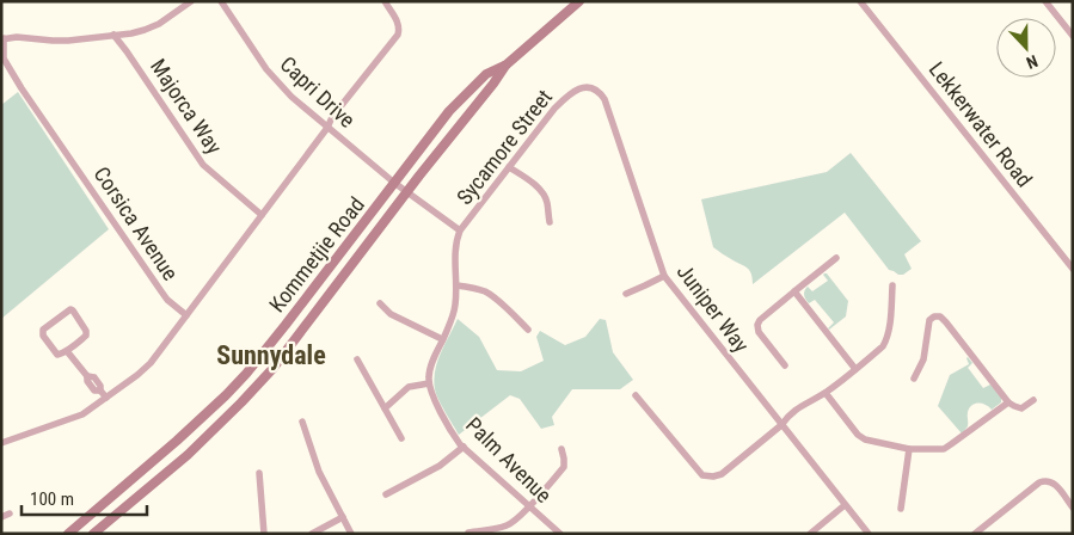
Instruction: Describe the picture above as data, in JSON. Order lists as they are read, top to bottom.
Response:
{
  "streets": {
    "main road": ["Kommetjie Road"],
    "street": [
      "Capri Drive",
      "Majorca Way",
      "Lekkerwater Road",
      "Sycamore Street",
      "Corsica Avenue",
      "Juniper Way",
      "Palm Avenue"
    ]
  },
  "crossings": [
    ["Capri Drive", "Corsica Avenue"],
    ["Capri Drive", "Kommetjie Road"],
    ["Majorca Way", "Corsica Avenue"],
    ["Sycamore Street", "Juniper Way"]
  ],
  "districts": ["Sunnydale"],
  "scale_bar": "100 m",
  "north": "bottom"
}
